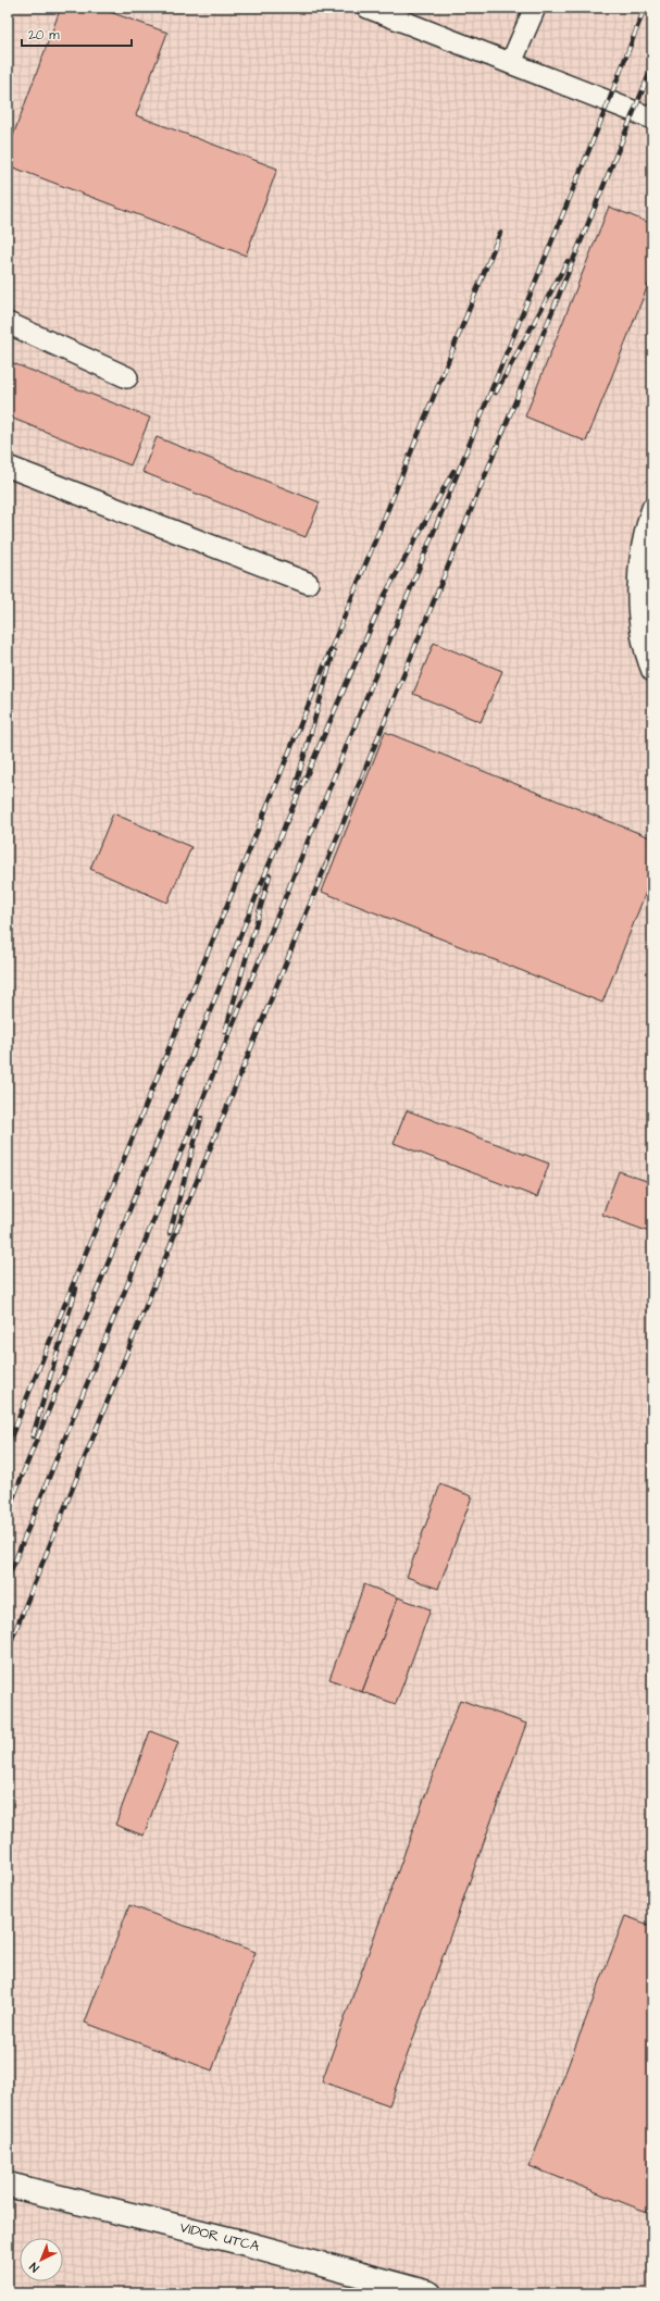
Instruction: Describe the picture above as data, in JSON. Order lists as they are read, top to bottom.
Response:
{
  "streets": {
    "street": ["VIDOR UTCA"]
  },
  "scale_bar": "20 m",
  "north": "bottom left"
}
